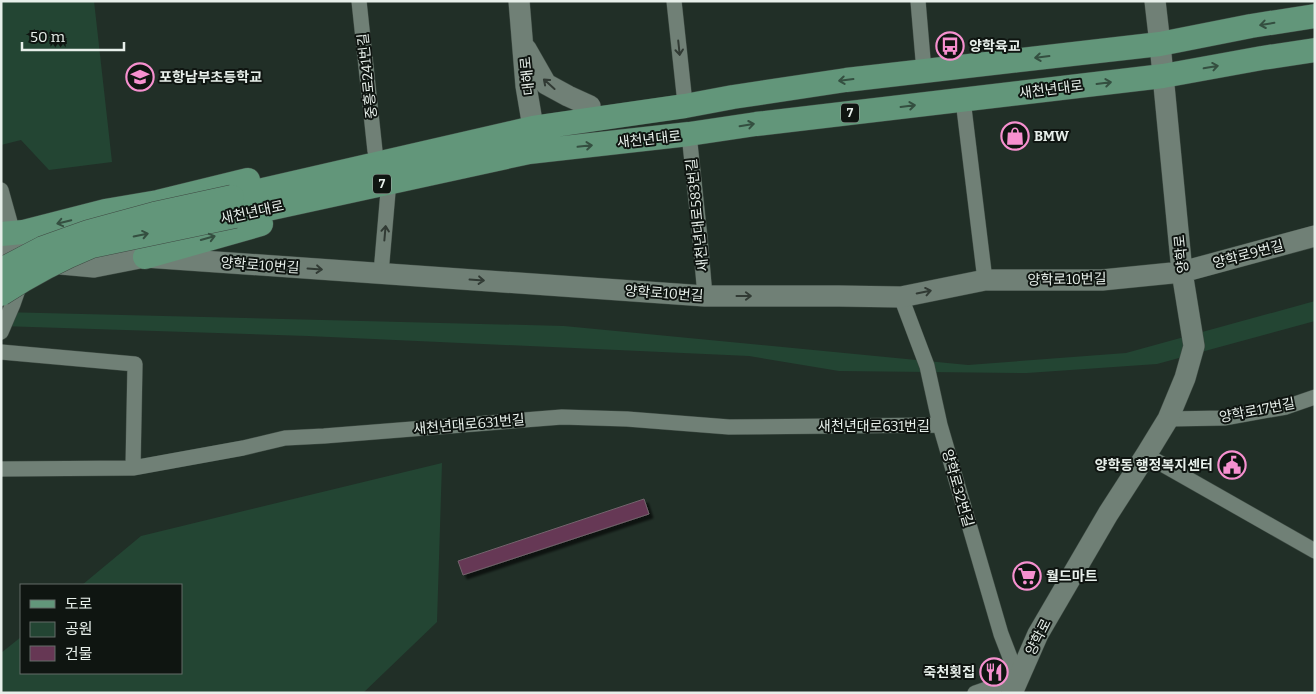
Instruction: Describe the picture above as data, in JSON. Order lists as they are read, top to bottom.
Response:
{
  "streets": {
    "main road": [
      "대해로",
      "새천년대로",
      "7",
      "양학로",
      "양학로9번길",
      "양학로10번길"
    ],
    "street": [
      "중흥로241번길",
      "새천년대로583번길",
      "양학로17번길",
      "새천년대로631번길",
      "양학로32번길"
    ]
  },
  "crossings": [
    ["대해로", "새천년대로"],
    ["새천년대로", "새천년대로583번길"],
    ["새천년대로", "양학로"],
    ["새천년대로583번길", "양학로10번길"],
    ["양학로", "양학로9번길"],
    ["양학로", "양학로10번길"],
    ["양학로", "양학로17번길"],
    ["양학로", "양학로32번길"],
    ["양학로9번길", "양학로10번길"],
    ["양학로10번길", "양학로32번길"],
    ["새천년대로631번길", "양학로32번길"]
  ],
  "places": {
    "bus stop": ["양학육교"],
    "school or university": ["포항남부초등학교"],
    "shop": ["BMW"],
    "public building": ["양학동 행정복지센터"],
    "supermarket": ["월드마트"],
    "restaurant": ["죽천횟집"]
  },
  "legend": ["도로", "공원", "건물"],
  "scale_bar": "50 m"
}
